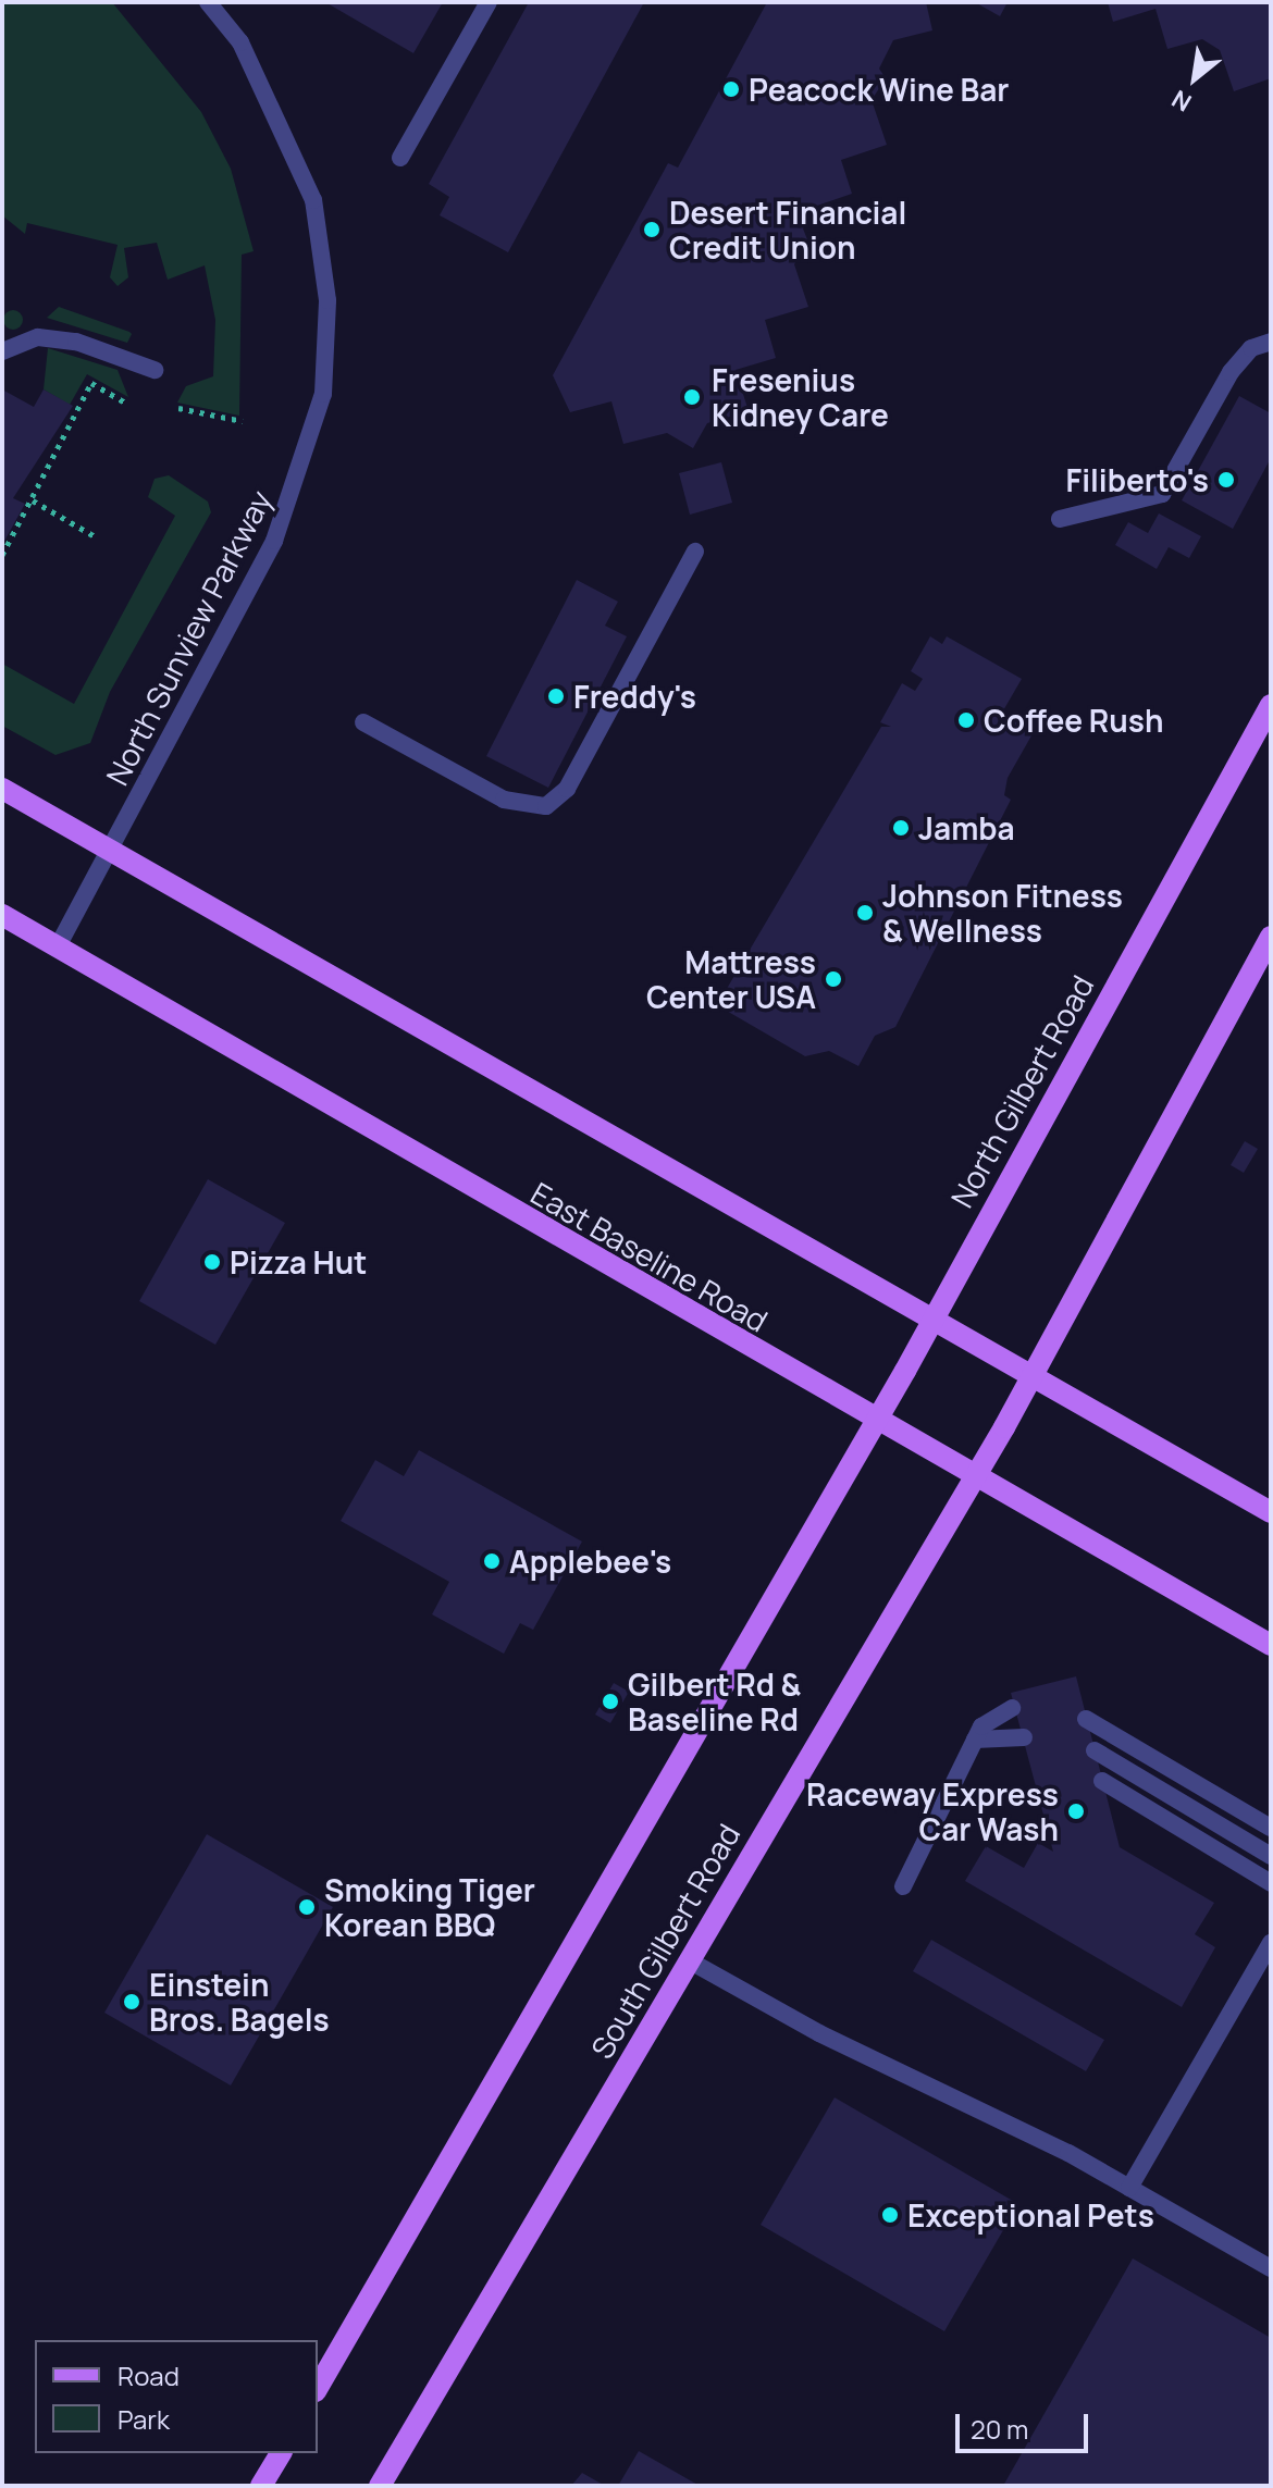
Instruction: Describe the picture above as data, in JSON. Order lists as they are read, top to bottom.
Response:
{
  "streets": {
    "main road": ["North Gilbert Road", "East Baseline Road", "South Gilbert Road"],
    "street": ["North Sunview Parkway"]
  },
  "crossings": [
    ["North Sunview Parkway", "East Baseline Road"],
    ["North Gilbert Road", "East Baseline Road"],
    ["East Baseline Road", "South Gilbert Road"]
  ],
  "places": [
    "Peacock Wine Bar",
    "Desert Financial Credit Union",
    "Fresenius Kidney Care",
    "Filiberto's",
    "Freddy's",
    "Coffee Rush",
    "Jamba",
    "Johnson Fitness & Wellness",
    "Mattress Center USA",
    "Pizza Hut",
    "Applebee's",
    "Gilbert Rd & Baseline Rd",
    "Raceway Express Car Wash",
    "Smoking Tiger Korean BBQ",
    "Einstein Bros. Bagels",
    "Exceptional Pets"
  ],
  "legend": ["Road", "Park"],
  "scale_bar": "20 m",
  "north": "bottom left"
}
